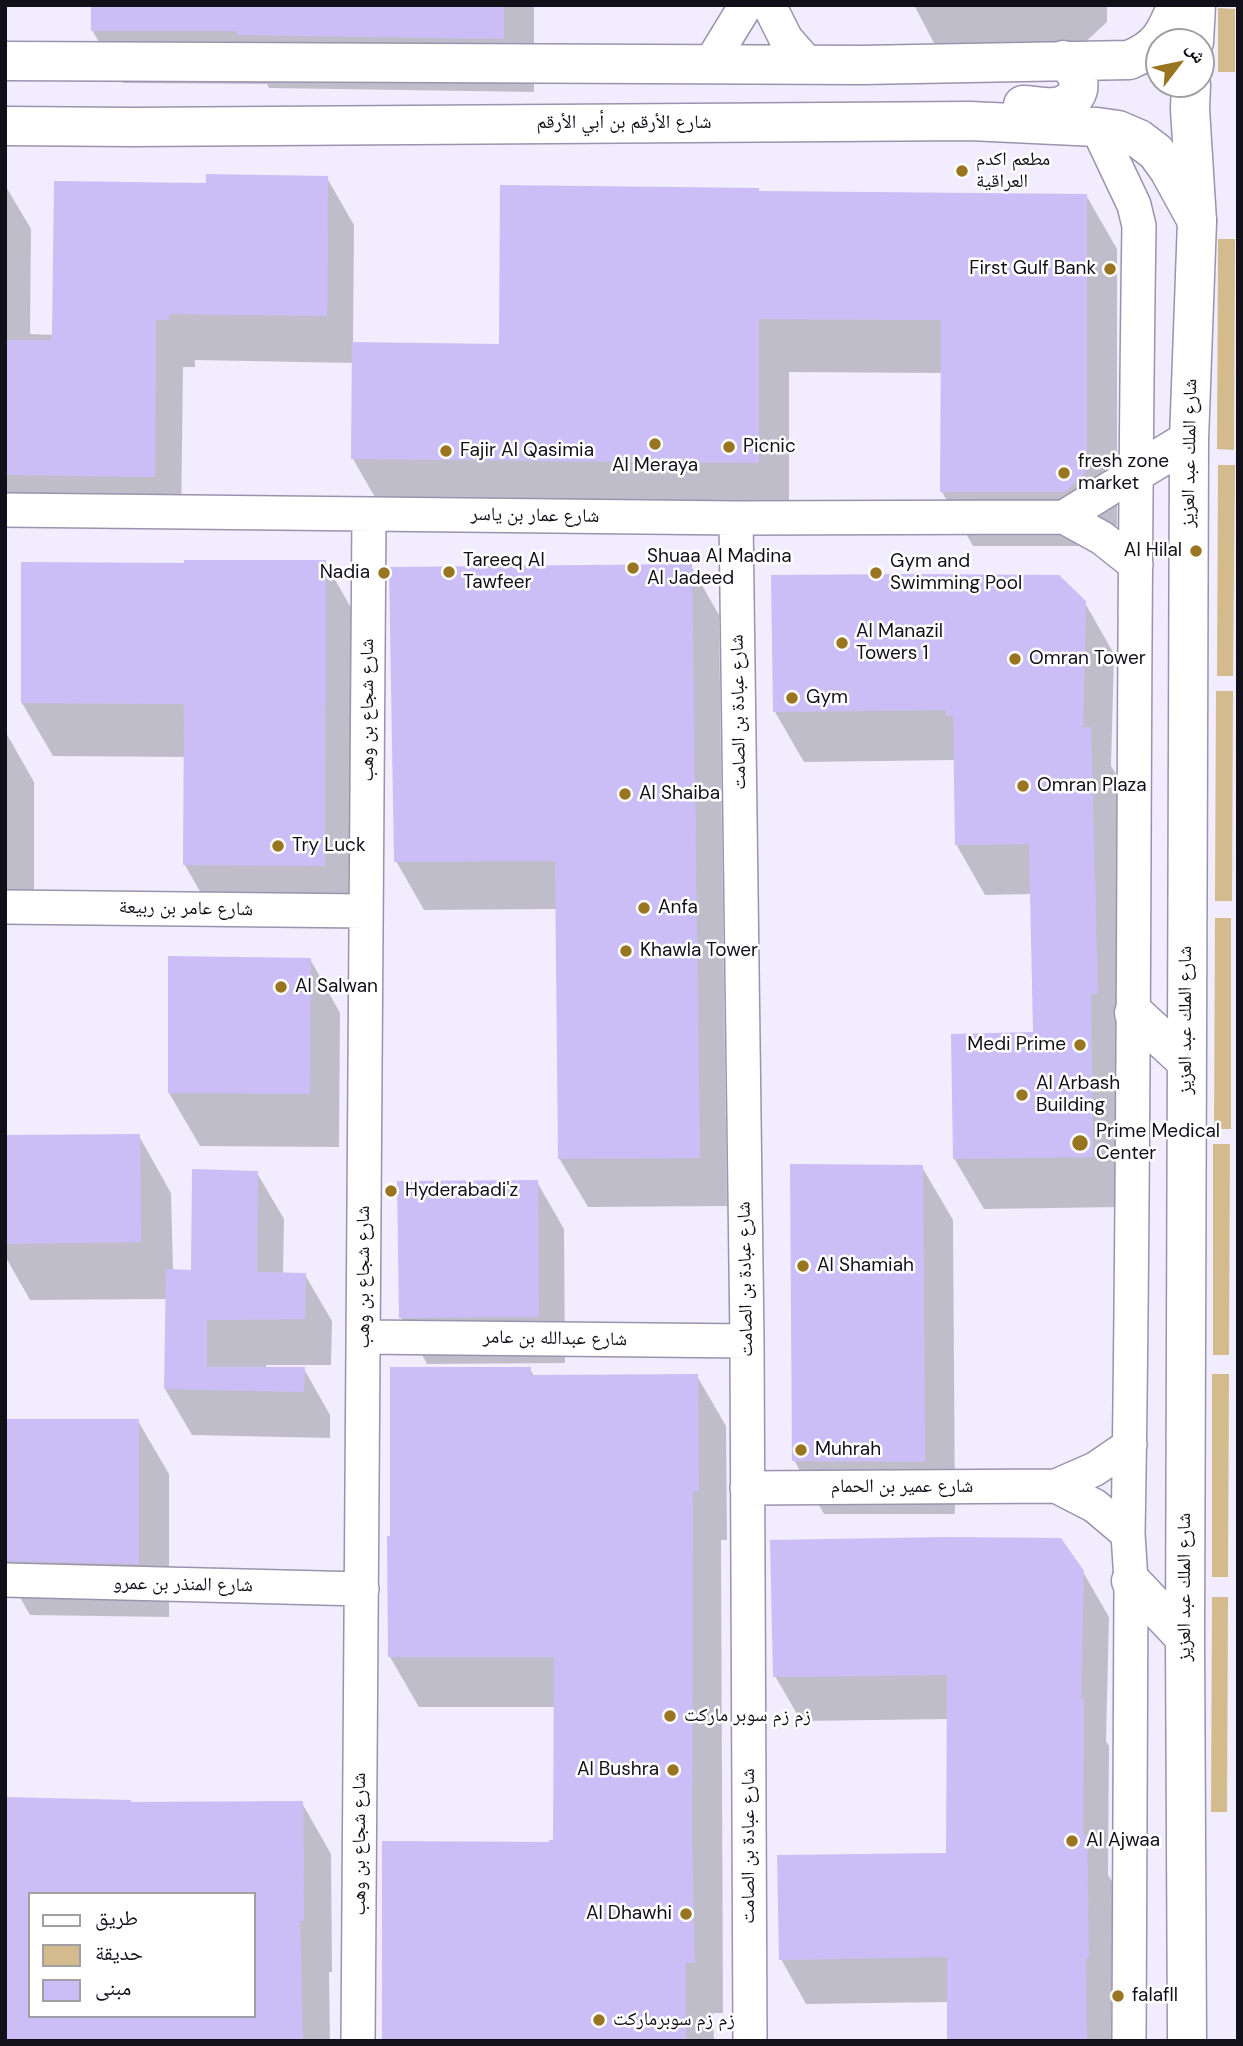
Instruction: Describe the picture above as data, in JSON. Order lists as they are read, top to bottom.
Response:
{
  "streets": {
    "main road": ["شارع الأرقم بن أبي الأرقم", "شارع الملك عبد العزيز"],
    "street": [
      "شارع عمار بن ياسر",
      "شارع شجاع بن وهب",
      "شارع عبادة بن الصامت",
      "شارع عامر بن ربيعة",
      "شارع عبدالله بن عامر",
      "شارع عمير بن الحمام",
      "شارع المنذر بن عمرو"
    ]
  },
  "crossings": [
    ["شارع الأرقم بن أبي الأرقم", "شارع الملك عبد العزيز"],
    ["شارع عمار بن ياسر", "شارع شجاع بن وهب"],
    ["شارع عمار بن ياسر", "شارع عبادة بن الصامت"],
    ["شارع شجاع بن وهب", "شارع عامر بن ربيعة"],
    ["شارع شجاع بن وهب", "شارع عبدالله بن عامر"],
    ["شارع شجاع بن وهب", "شارع المنذر بن عمرو"],
    ["شارع عبادة بن الصامت", "شارع عبدالله بن عامر"],
    ["شارع عبادة بن الصامت", "شارع عمير بن الحمام"]
  ],
  "places": [
    "مطعم اكدم العراقية",
    "First Gulf Bank",
    "Al Meraya",
    "Picnic",
    "Fajir Al Qasimia",
    "fresh zone market",
    "Al Hilal",
    "Shuaa Al Madina Al Jadeed",
    "Tareeq Al Tawfeer",
    "Nadia",
    "Gym and Swimming Pool",
    "Al Manazil Towers 1",
    "Omran Tower",
    "Gym",
    "Omran Plaza",
    "Al Shaiba",
    "Try Luck",
    "Anfa",
    "Khawla Tower",
    "Al Salwan",
    "Medi Prime",
    "Al Arbash Building",
    "Prime Medical Center",
    "Hyderabadi'z",
    "Al Shamiah",
    "Muhrah",
    "زم زم سوبر مارکت",
    "Al Bushra",
    "Al Ajwaa",
    "Al Dhawhi",
    "falafll",
    "زم زم سوبرمارکت"
  ],
  "legend": ["طريق", "حديقة", "مبنى"],
  "north": "top right"
}
